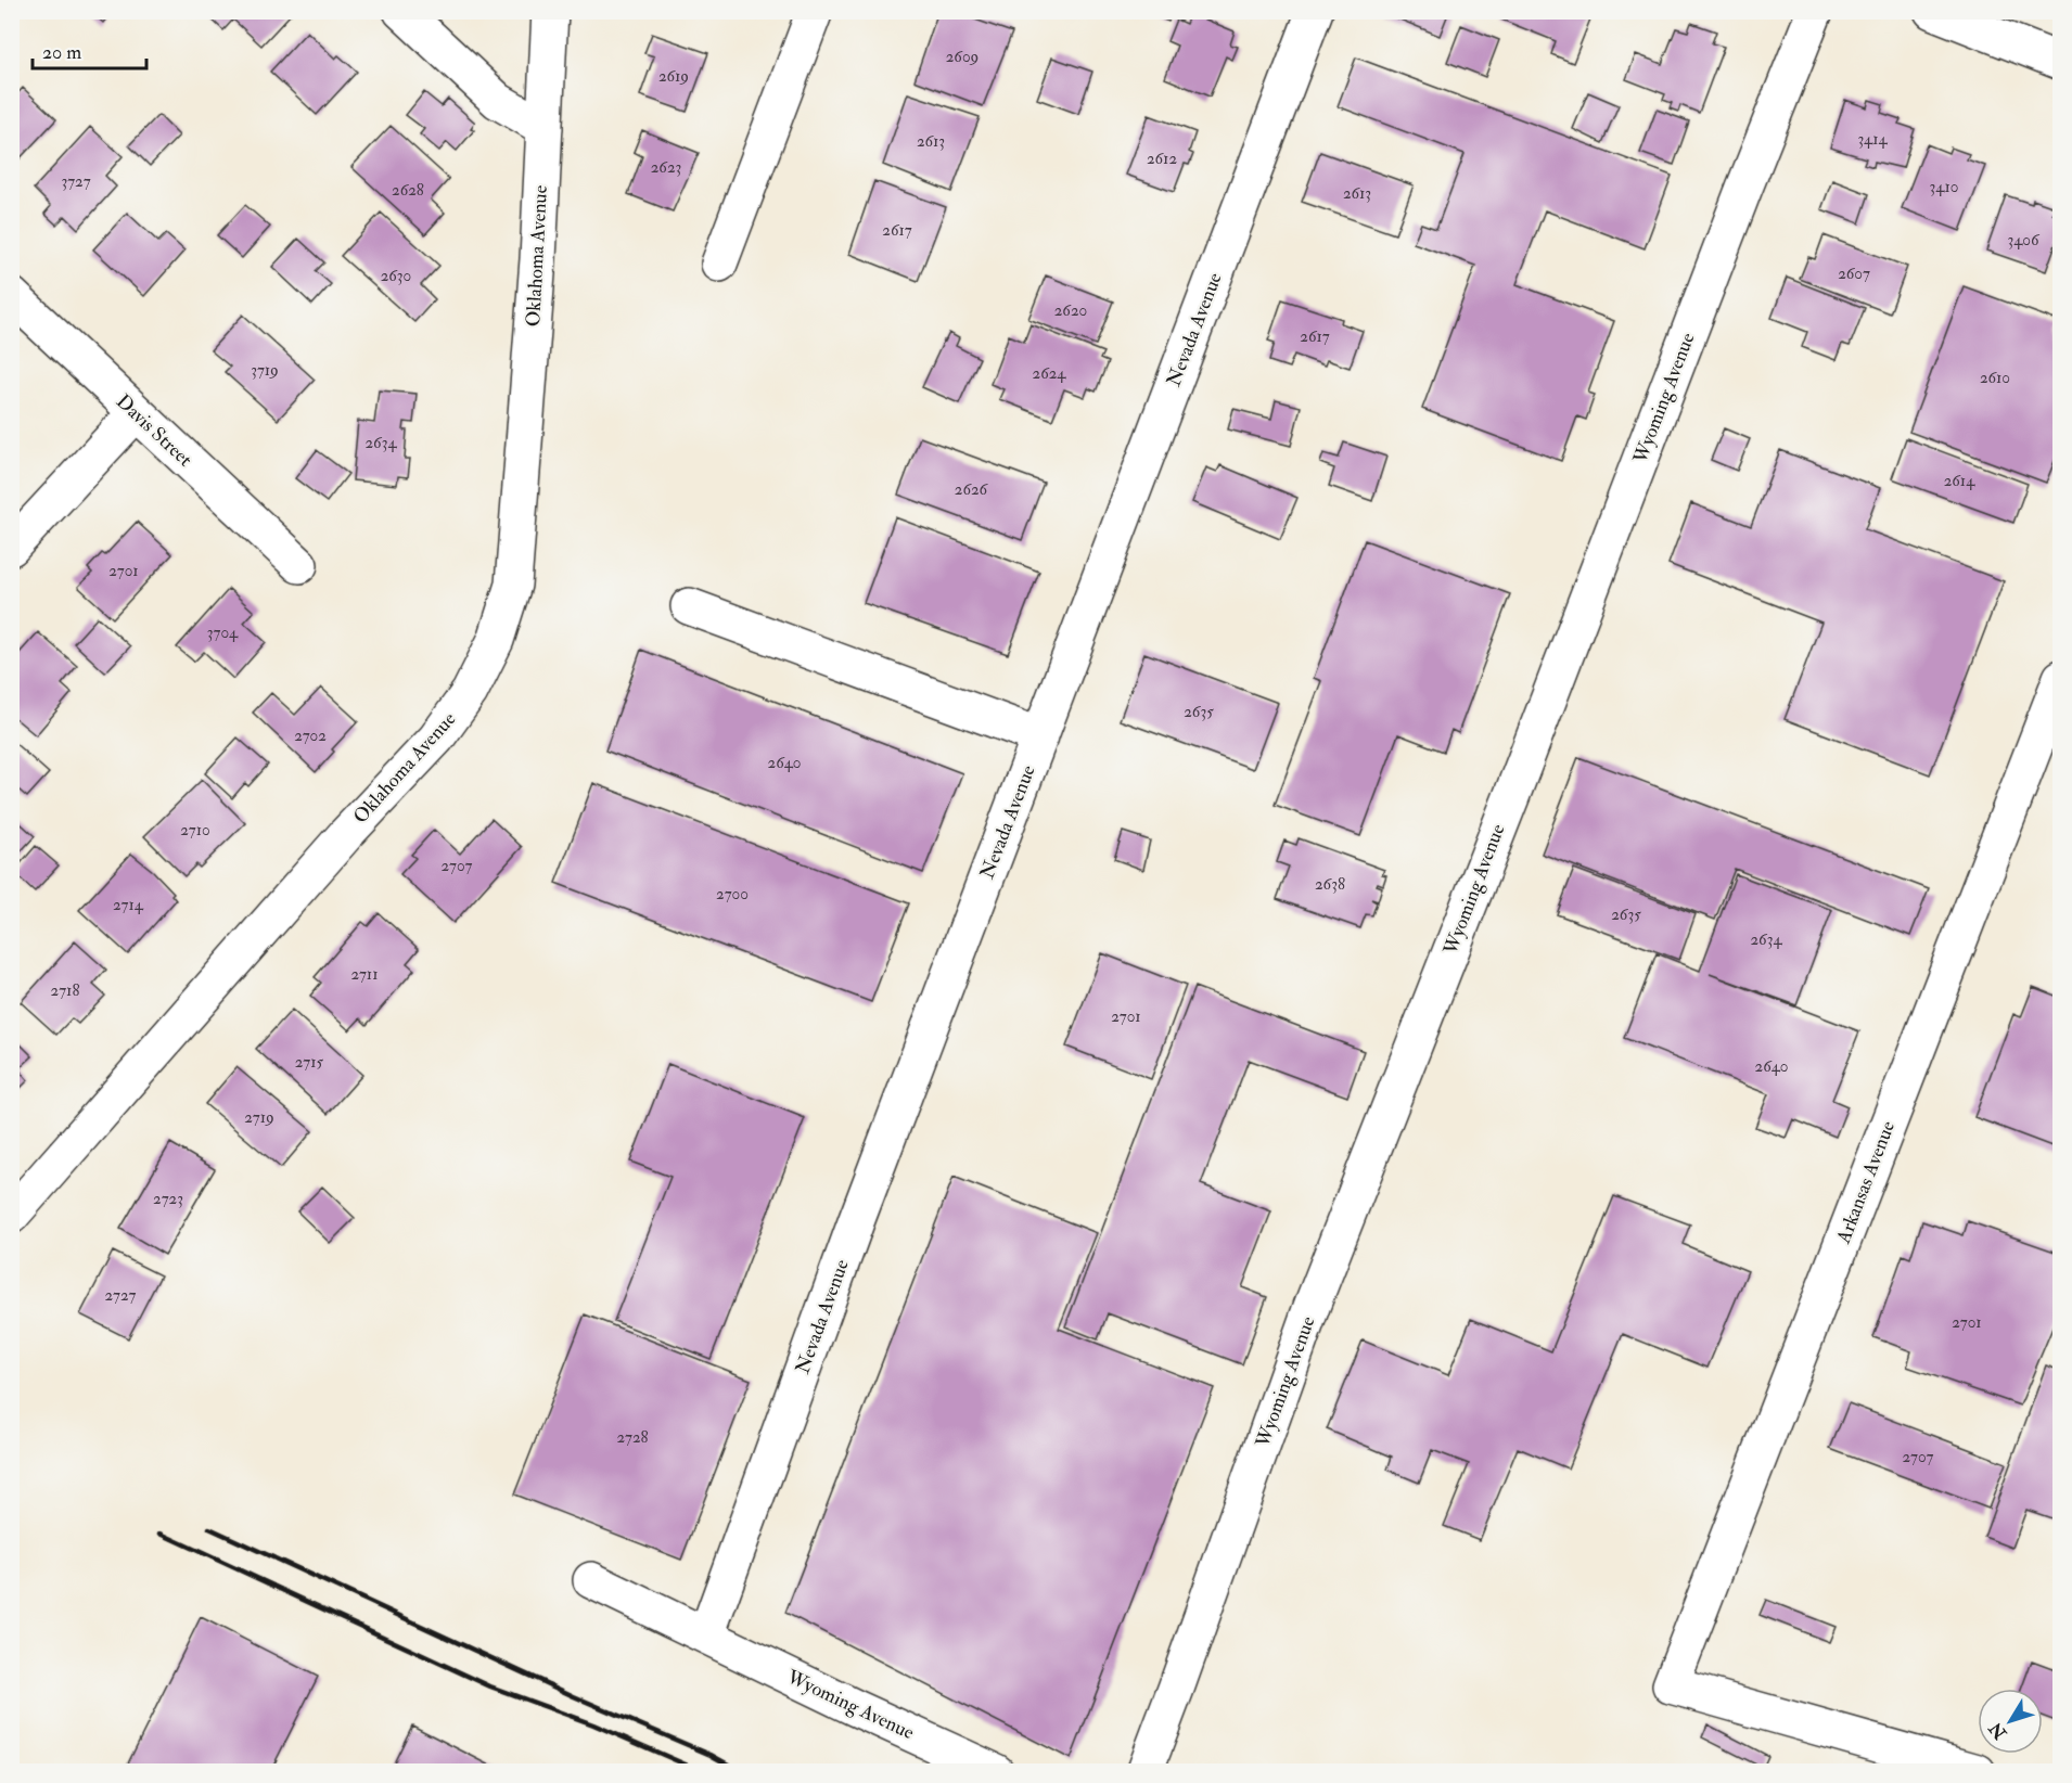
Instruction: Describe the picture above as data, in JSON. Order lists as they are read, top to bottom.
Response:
{
  "streets": {
    "street": [
      "Oklahoma Avenue",
      "Nevada Avenue",
      "Wyoming Avenue",
      "Davis Street",
      "Arkansas Avenue"
    ]
  },
  "crossings": [
    ["Nevada Avenue", "Wyoming Avenue"]
  ],
  "house_numbers": [
    "2609",
    "2619",
    "3414",
    "2613",
    "2612",
    "2623",
    "3727",
    "3410",
    "2628",
    "2613",
    "2617",
    "3406",
    "2607",
    "2630",
    "2620",
    "2617",
    "3719",
    "2624",
    "2610",
    "2634",
    "2614",
    "2626",
    "2701",
    "3704",
    "2635",
    "2702",
    "2640",
    "2710",
    "2707",
    "2638",
    "2700",
    "2714",
    "2635",
    "2634",
    "2711",
    "2718",
    "2701",
    "2715",
    "2640",
    "2719",
    "2723",
    "2727",
    "2701",
    "2728",
    "2707"
  ],
  "scale_bar": "20 m",
  "north": "bottom left"
}
